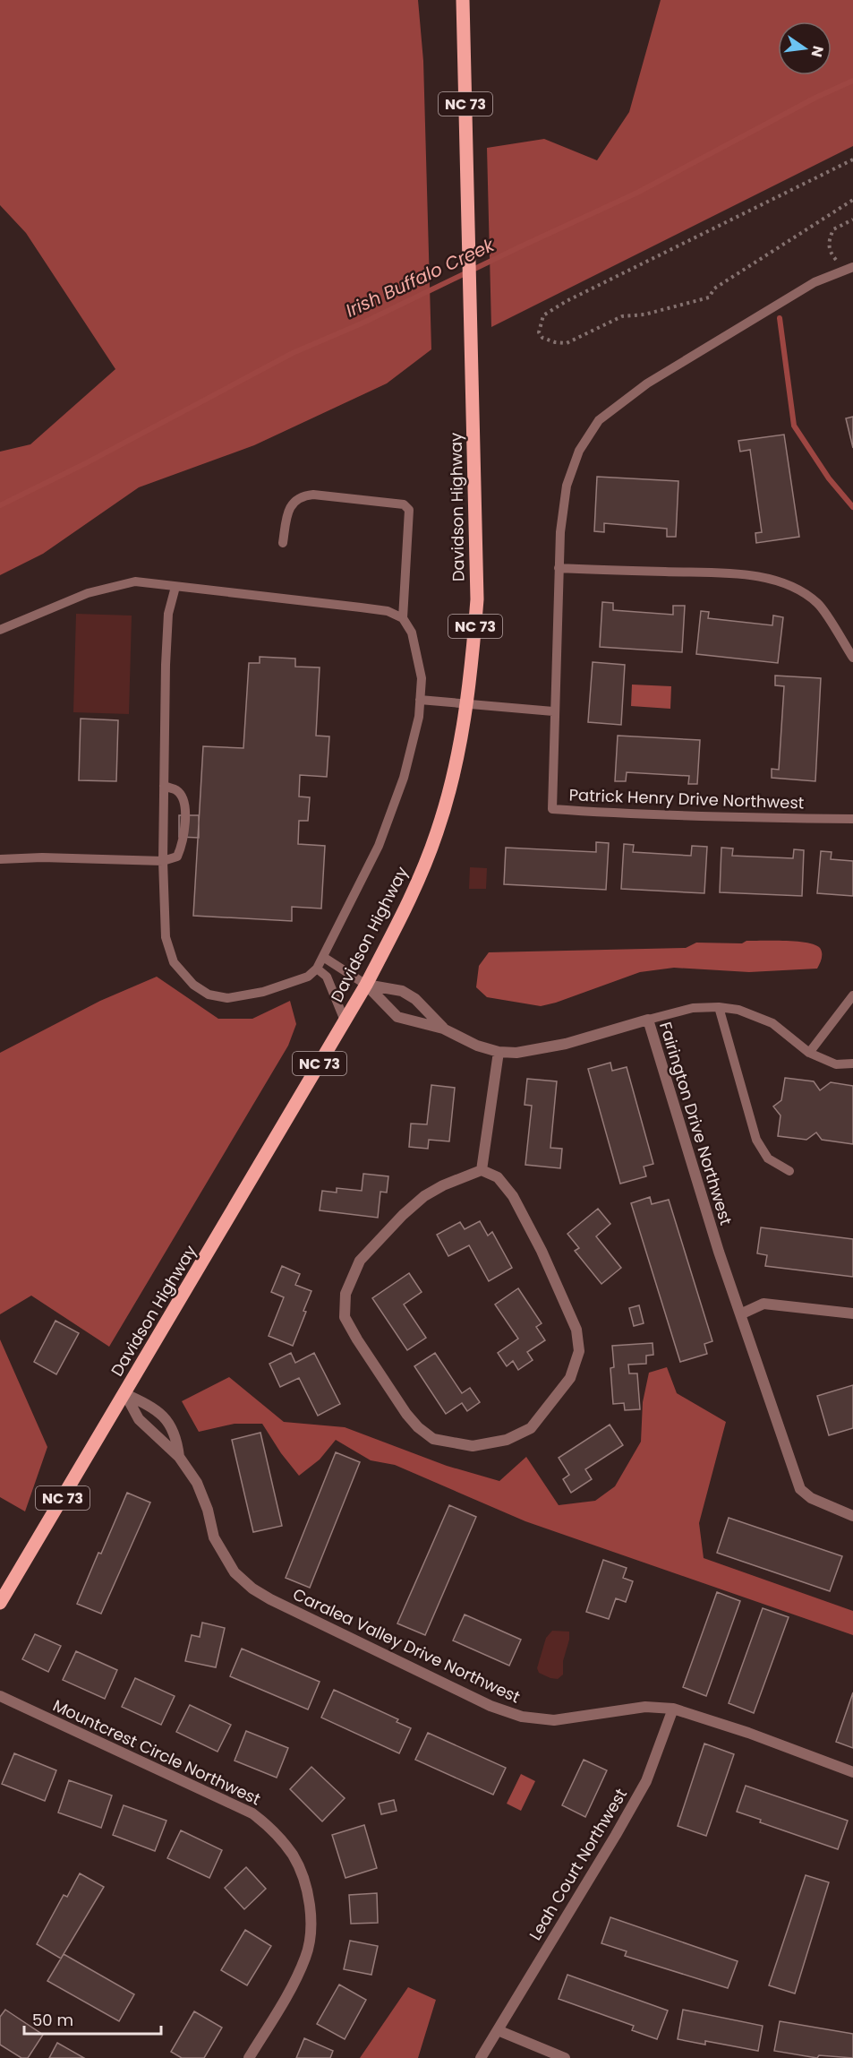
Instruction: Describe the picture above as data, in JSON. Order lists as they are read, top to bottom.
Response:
{
  "streets": {
    "main road": ["NC 73", "Davidson Highway"],
    "street": [
      "Fairington Drive Northwest",
      "Caralea Valley Drive Northwest",
      "Mountcrest Circle Northwest",
      "Leah Court Northwest"
    ],
    "lane": ["Patrick Henry Drive Northwest"]
  },
  "crossings": [
    ["Davidson Highway", "Fairington Drive Northwest"],
    ["Davidson Highway", "Caralea Valley Drive Northwest"],
    ["Caralea Valley Drive Northwest", "Leah Court Northwest"]
  ],
  "water": ["Irish Buffalo Creek"],
  "scale_bar": "50 m",
  "north": "right"
}
